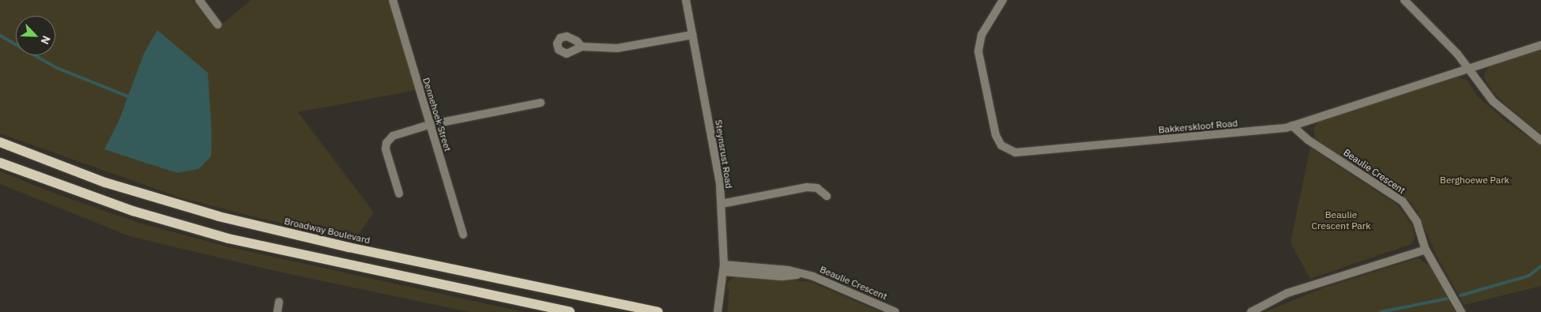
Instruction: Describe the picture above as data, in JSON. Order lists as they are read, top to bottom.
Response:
{
  "streets": {
    "main road": ["Broadway Boulevard"],
    "street": [
      "Dennehoek Street",
      "Bakkerskloof Road",
      "Steynsrust Road",
      "Beaulie Crescent"
    ]
  },
  "crossings": [
    ["Bakkerskloof Road", "Beaulie Crescent"],
    ["Steynsrust Road", "Beaulie Crescent"]
  ],
  "parks": ["Berghoewe Park", "Beaulie Crescent Park"],
  "north": "bottom right"
}
